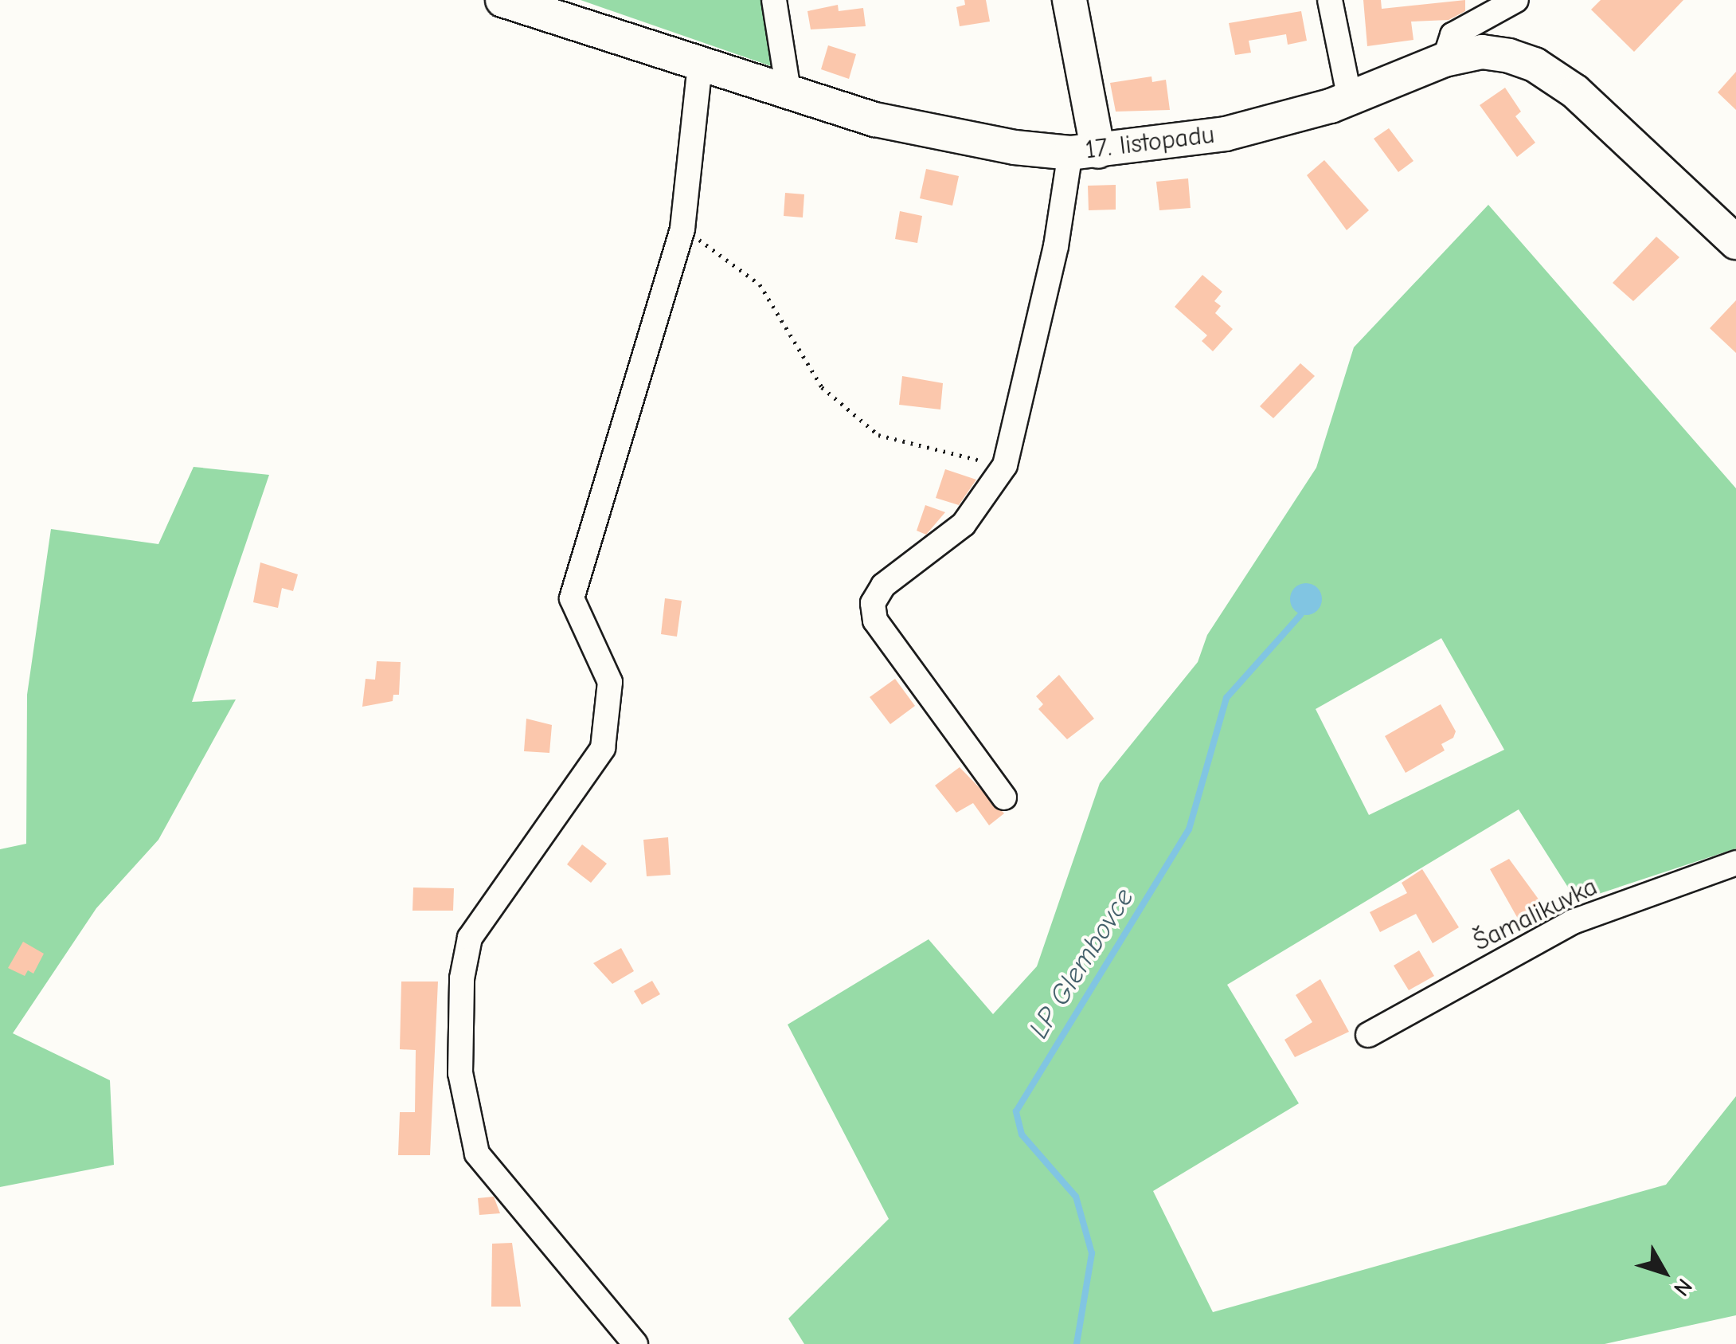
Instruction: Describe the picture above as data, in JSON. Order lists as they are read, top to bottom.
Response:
{
  "streets": {
    "main road": ["17. listopadu"],
    "street": ["Šamalikuvka"]
  },
  "water": ["LP Glembovce"],
  "north": "bottom right"
}
